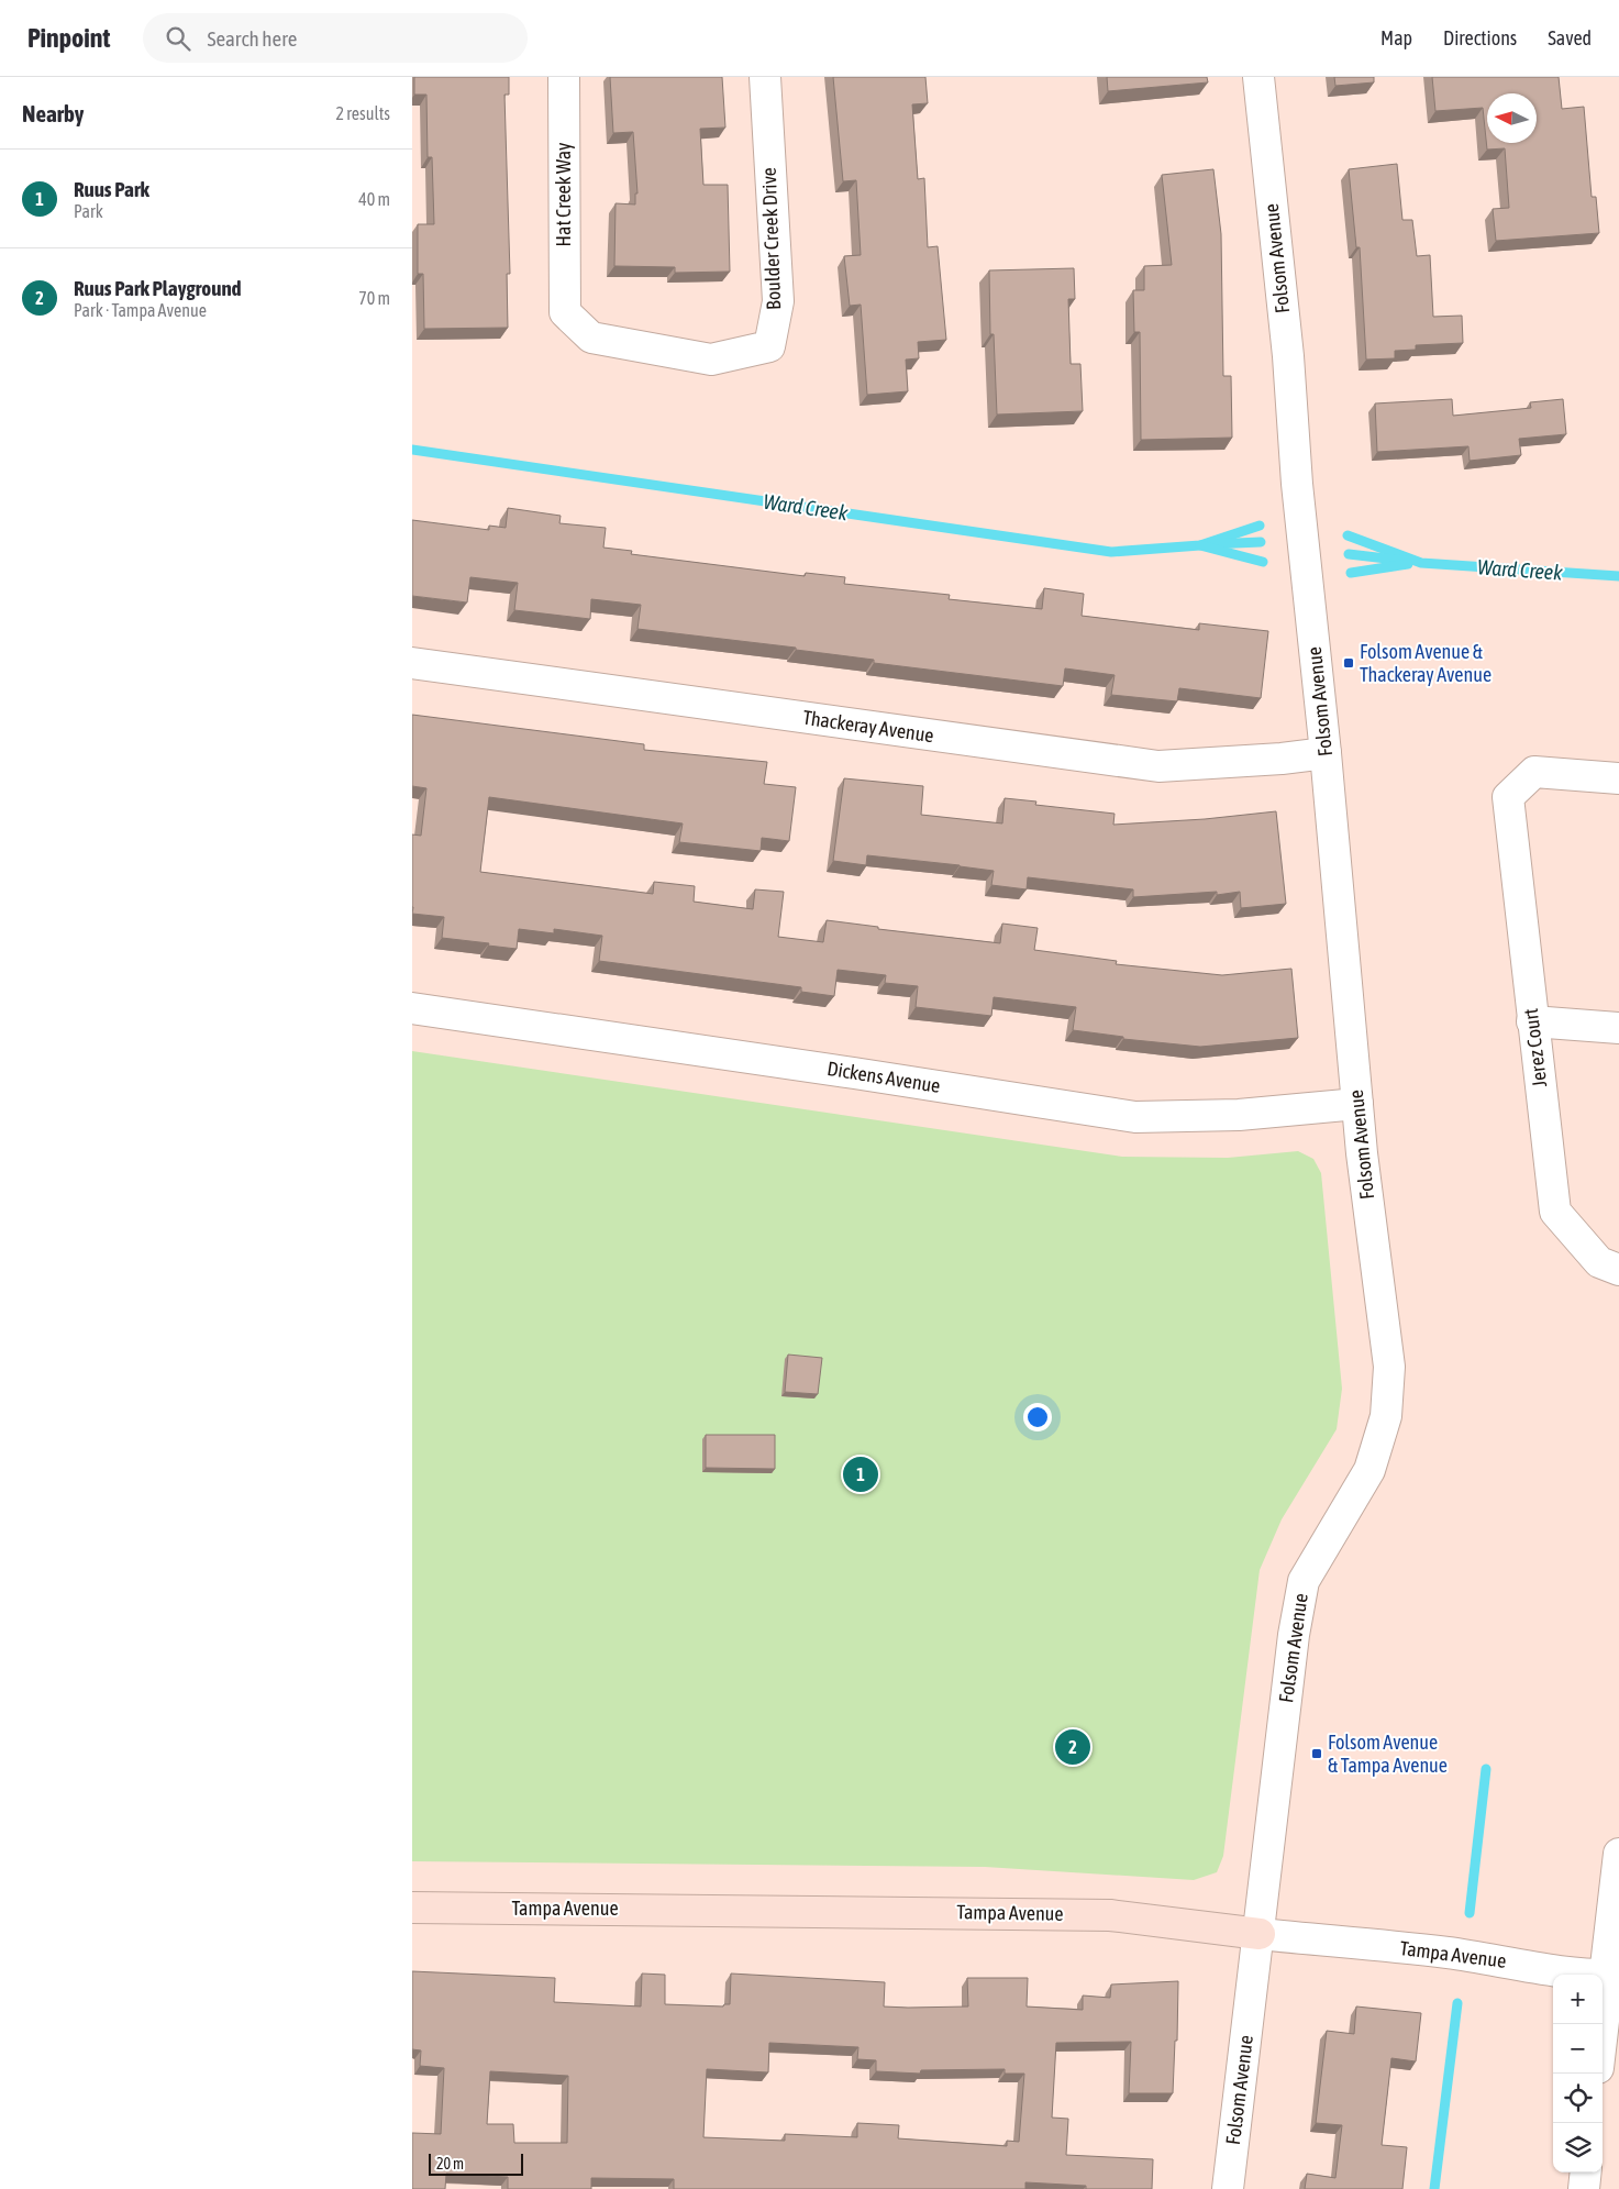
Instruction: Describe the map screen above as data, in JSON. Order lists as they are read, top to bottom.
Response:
{
  "streets": {
    "street": [
      "Hat Creek Way",
      "Boulder Creek Drive",
      "Folsom Avenue",
      "Thackeray Avenue",
      "Jerez Court",
      "Dickens Avenue",
      "Tampa Avenue"
    ]
  },
  "crossings": [
    ["Hat Creek Way", "Boulder Creek Drive"],
    ["Folsom Avenue", "Thackeray Avenue"],
    ["Folsom Avenue", "Dickens Avenue"],
    ["Folsom Avenue", "Tampa Avenue"]
  ],
  "water": ["Ward Creek"],
  "places": {
    "transit": ["Folsom Avenue & Thackeray Avenue", "Folsom Avenue & Tampa Avenue"]
  },
  "scale_bar": "20 m",
  "north": "left",
  "page": {
    "header": "Pinpoint",
    "search": "Search here",
    "nav": ["Map", "Directions", "Saved"],
    "heading": ["Nearby", "2 results"],
    "list": [
      {
        "mark": "1",
        "name": "Ruus Park",
        "note": "Park",
        "value": "40 m"
      },
      {
        "mark": "2",
        "name": "Ruus Park Playground",
        "note": "Park · Tampa Avenue",
        "value": "70 m"
      }
    ],
    "pins": ["1", "2"],
    "map_buttons": ["+", "−"],
    "scale": "20 m"
  }
}
